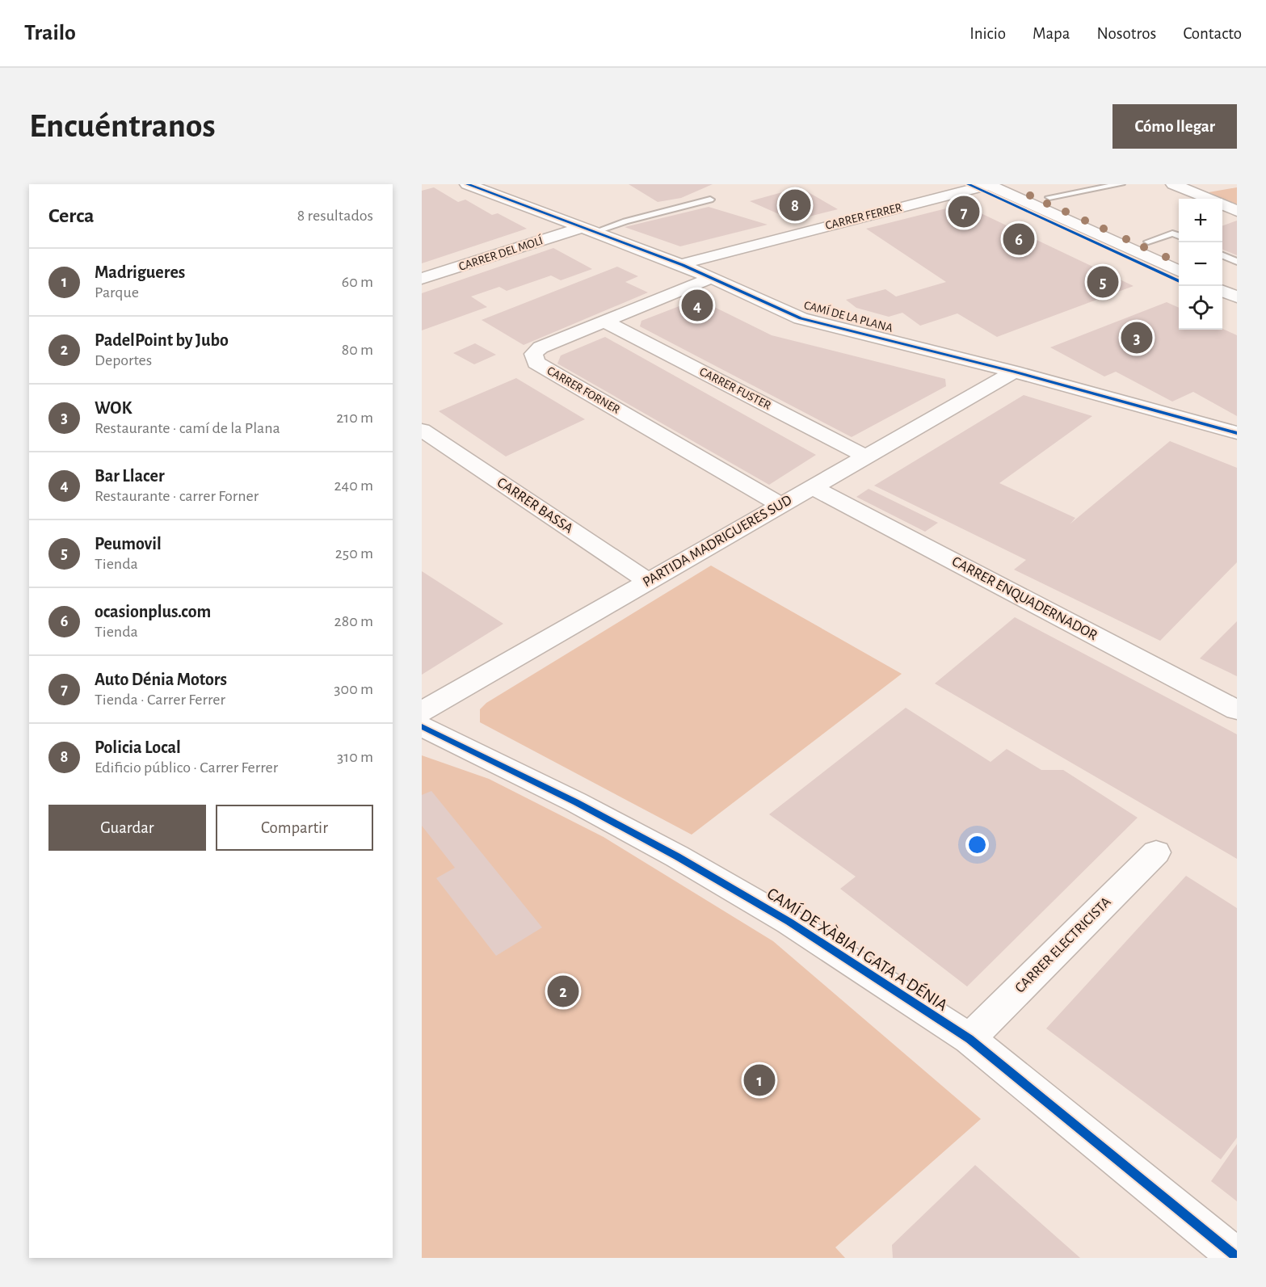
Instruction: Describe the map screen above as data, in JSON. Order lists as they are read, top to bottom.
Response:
{
  "streets": {
    "street": [
      "CARRER FERRER",
      "CARRER DEL MOLÍ",
      "CAMÍ DE LA PLANA",
      "CARRER FUSTER",
      "CARRER FORNER",
      "CARRER BASSA",
      "PARTIDA MADRIGUERES SUD",
      "CARRER ENQUADERNADOR",
      "CARRER ELECTRICISTA",
      "CAMÍ DE XÀBIA I GATA A DÉNIA"
    ]
  },
  "crossings": [
    ["CARRER FERRER", "CAMÍ DE LA PLANA"],
    ["CARRER DEL MOLÍ", "CAMÍ DE LA PLANA"],
    ["CAMÍ DE LA PLANA", "CARRER FORNER"],
    ["CAMÍ DE LA PLANA", "PARTIDA MADRIGUERES SUD"],
    ["CARRER FUSTER", "CARRER FORNER"],
    ["CARRER FUSTER", "PARTIDA MADRIGUERES SUD"],
    ["CARRER FORNER", "PARTIDA MADRIGUERES SUD"],
    ["CARRER BASSA", "PARTIDA MADRIGUERES SUD"],
    ["PARTIDA MADRIGUERES SUD", "CARRER ENQUADERNADOR"],
    ["CARRER ELECTRICISTA", "CAMÍ DE XÀBIA I GATA A DÉNIA"]
  ],
  "page": {
    "header": "Trailo",
    "nav": [
      "Inicio",
      "Mapa",
      "Nosotros",
      "Contacto"
    ],
    "buttons": [
      "Cómo llegar",
      ["Guardar", "Compartir"]
    ],
    "title": "Encuéntranos",
    "heading": ["Cerca", "8 resultados"],
    "pins": [
      "8",
      "7",
      "6",
      "5",
      "4",
      "3",
      "2",
      "1"
    ],
    "map_buttons": ["+", "−"],
    "list": [
      {
        "mark": "1",
        "name": "Madrigueres",
        "note": "Parque",
        "value": "60 m"
      },
      {
        "mark": "2",
        "name": "PadelPoint by Jubo",
        "note": "Deportes",
        "value": "80 m"
      },
      {
        "mark": "3",
        "name": "WOK",
        "note": "Restaurante · camí de la Plana",
        "value": "210 m"
      },
      {
        "mark": "4",
        "name": "Bar Llacer",
        "note": "Restaurante · carrer Forner",
        "value": "240 m"
      },
      {
        "mark": "5",
        "name": "Peumovil",
        "note": "Tienda",
        "value": "250 m"
      },
      {
        "mark": "6",
        "name": "ocasionplus.com",
        "note": "Tienda",
        "value": "280 m"
      },
      {
        "mark": "7",
        "name": "Auto Dénia Motors",
        "note": "Tienda · Carrer Ferrer",
        "value": "300 m"
      },
      {
        "mark": "8",
        "name": "Policia Local",
        "note": "Edificio público · Carrer Ferrer",
        "value": "310 m"
      }
    ]
  }
}
